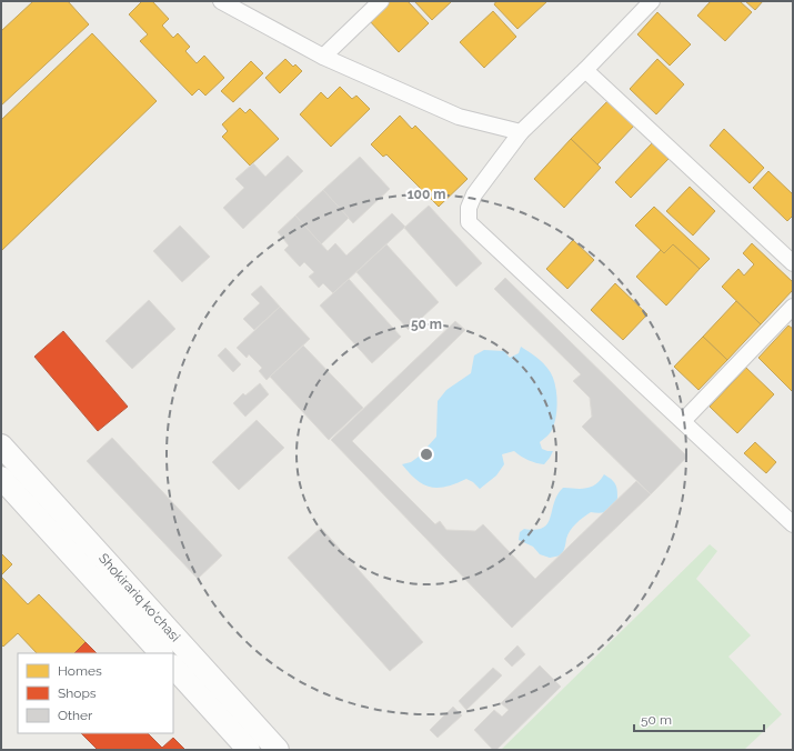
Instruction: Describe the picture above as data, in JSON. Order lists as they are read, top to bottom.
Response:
{
  "streets": {
    "main road": ["Shokirariq ko'chasi"]
  },
  "legend": ["Homes", "Shops", "Other"],
  "scale_bar": "50 m",
  "rings": ["100 m", "50 m"]
}
